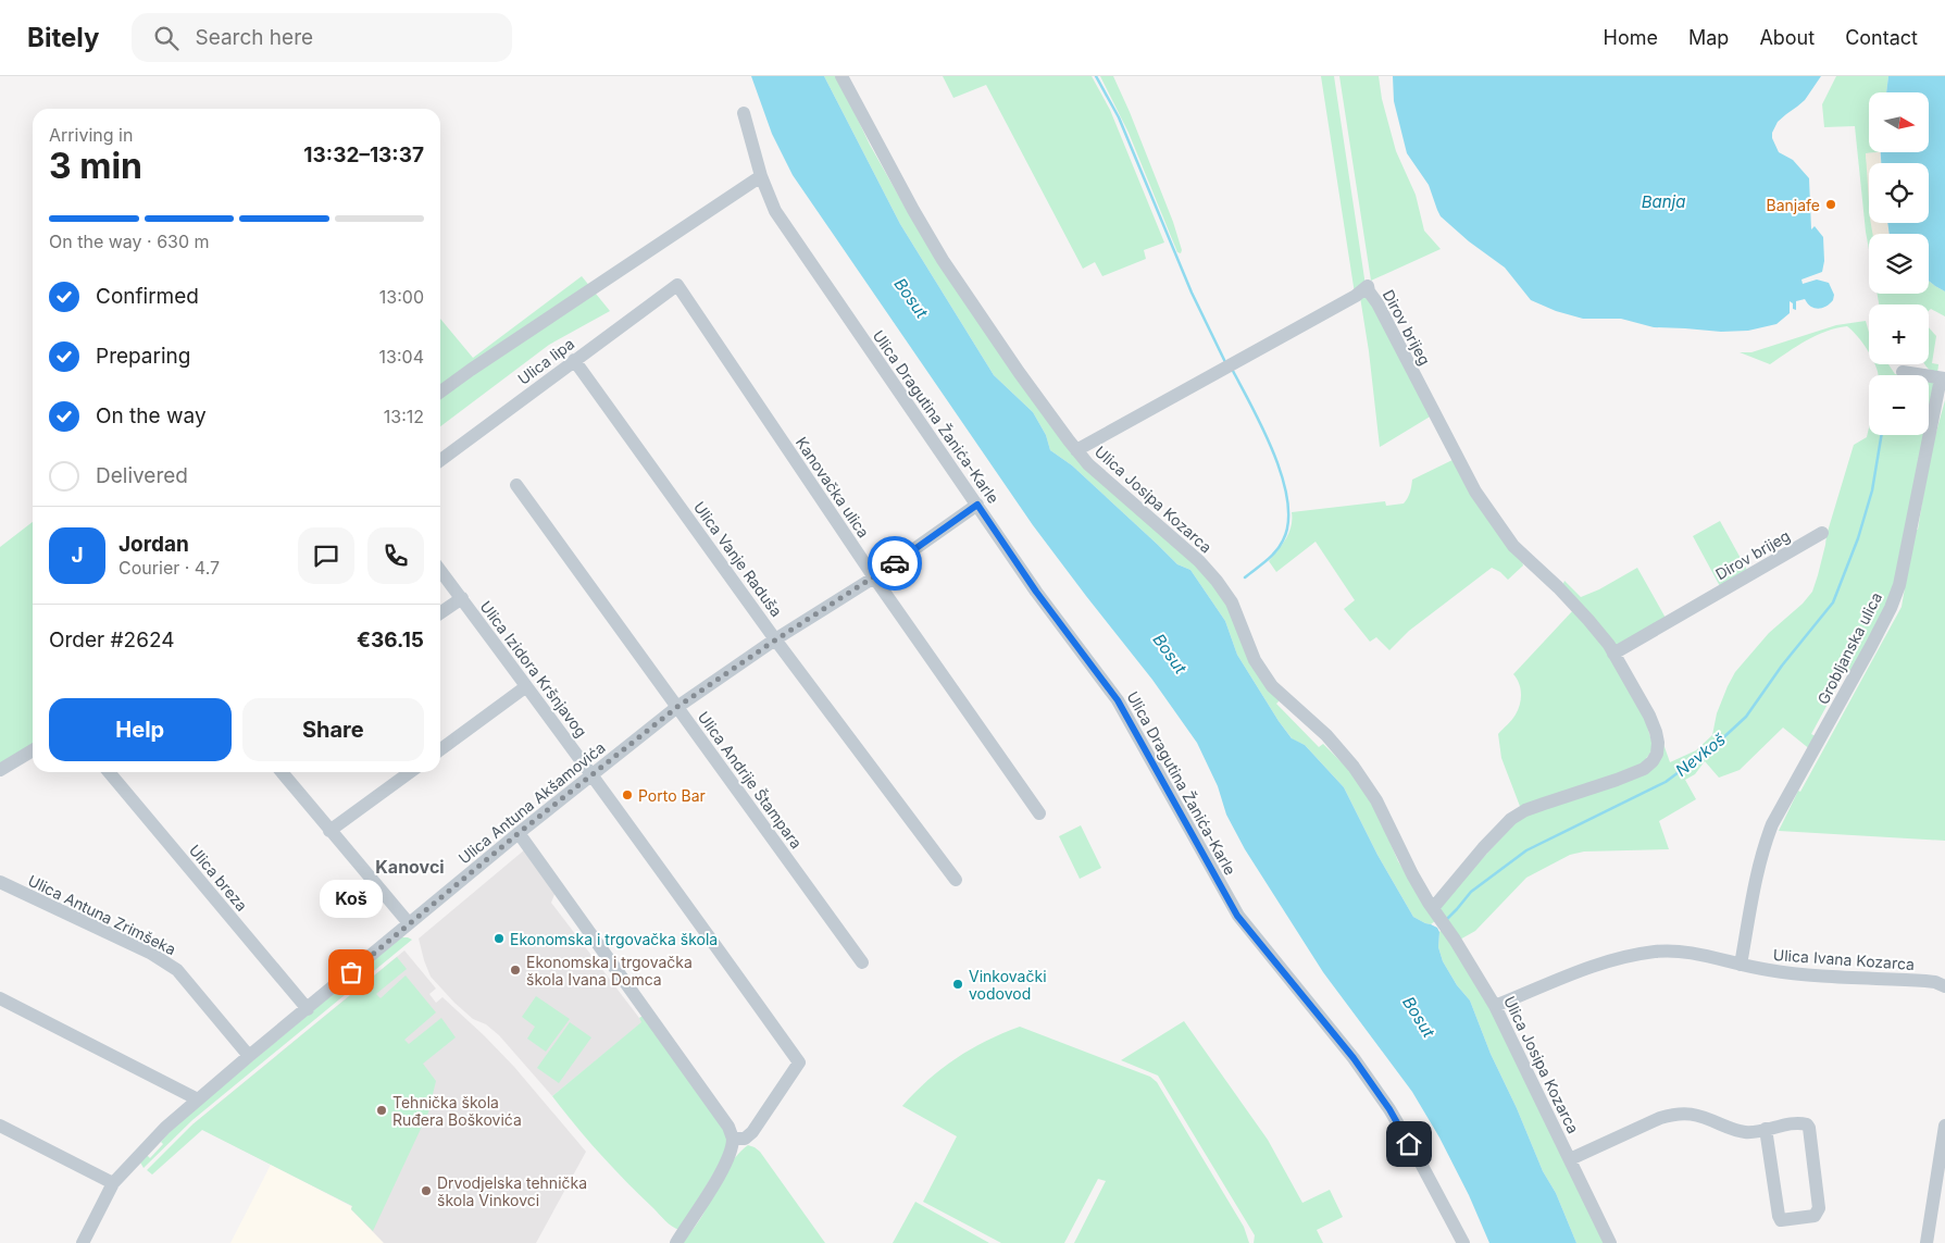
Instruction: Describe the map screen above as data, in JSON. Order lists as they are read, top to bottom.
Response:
{
  "streets": {
    "street": [
      "Dirov brijeg",
      "Ulica lipa",
      "Ulica Dragutina Žanića-Karle",
      "Kanovačka ulica",
      "Ulica Josipa Kozarca",
      "Ulica Vanje Raduša",
      "Grobljanska ulica",
      "Ulica Izidora Kršnjavog",
      "Ulica Andrije Štampara",
      "Ulica Antuna Akšamovića",
      "Ulica breza",
      "Ulica Antuna Zrimšeka",
      "Ulica Ivana Kozarca"
    ]
  },
  "crossings": [
    ["Dirov brijeg", "Ulica Josipa Kozarca"],
    ["Ulica lipa", "Kanovačka ulica"],
    ["Ulica lipa", "Ulica Vanje Raduša"],
    ["Ulica Dragutina Žanića-Karle", "Ulica Antuna Akšamovića"],
    ["Kanovačka ulica", "Ulica Antuna Akšamovića"],
    ["Ulica Josipa Kozarca", "Ulica Ivana Kozarca"],
    ["Ulica Vanje Raduša", "Ulica Antuna Akšamovića"],
    ["Grobljanska ulica", "Ulica Ivana Kozarca"],
    ["Ulica Izidora Kršnjavog", "Ulica Antuna Akšamovića"],
    ["Ulica Andrije Štampara", "Ulica Antuna Akšamovića"],
    ["Ulica Antuna Akšamovića", "Ulica breza"],
    ["Ulica Antuna Akšamovića", "Ulica Antuna Zrimšeka"]
  ],
  "districts": ["Kanovci"],
  "water": ["Banja", "Bosut", "Nevkoš"],
  "places": [
    "Banjafe",
    "Porto Bar",
    "Ekonomska i trgovačka škola",
    "Ekonomska i trgovačka škola Ivana Domca",
    "Koš",
    "Vinkovački vodovod",
    "Tehnička škola Ruđera Boškovića",
    "Drvodjelska tehnička škola Vinkovci"
  ],
  "north": "right",
  "page": {
    "header": "Bitely",
    "search": "Search here",
    "nav": [
      "Home",
      "Map",
      "About",
      "Contact"
    ],
    "map_buttons": ["+", "−"],
    "heading": ["3 min", "Arriving in", "13:32–13:37"],
    "panel": [
      "Jordan",
      "Courier · 4.7",
      "Order #2624",
      "€36.15"
    ],
    "bar": "On the way · 630 m",
    "list": [
      ["Confirmed", "13:00"],
      ["Preparing", "13:04"],
      ["On the way", "13:12"],
      "Delivered"
    ],
    "round": "J",
    "buttons": ["Help", "Share"],
    "bubble": "Koš"
  }
}
